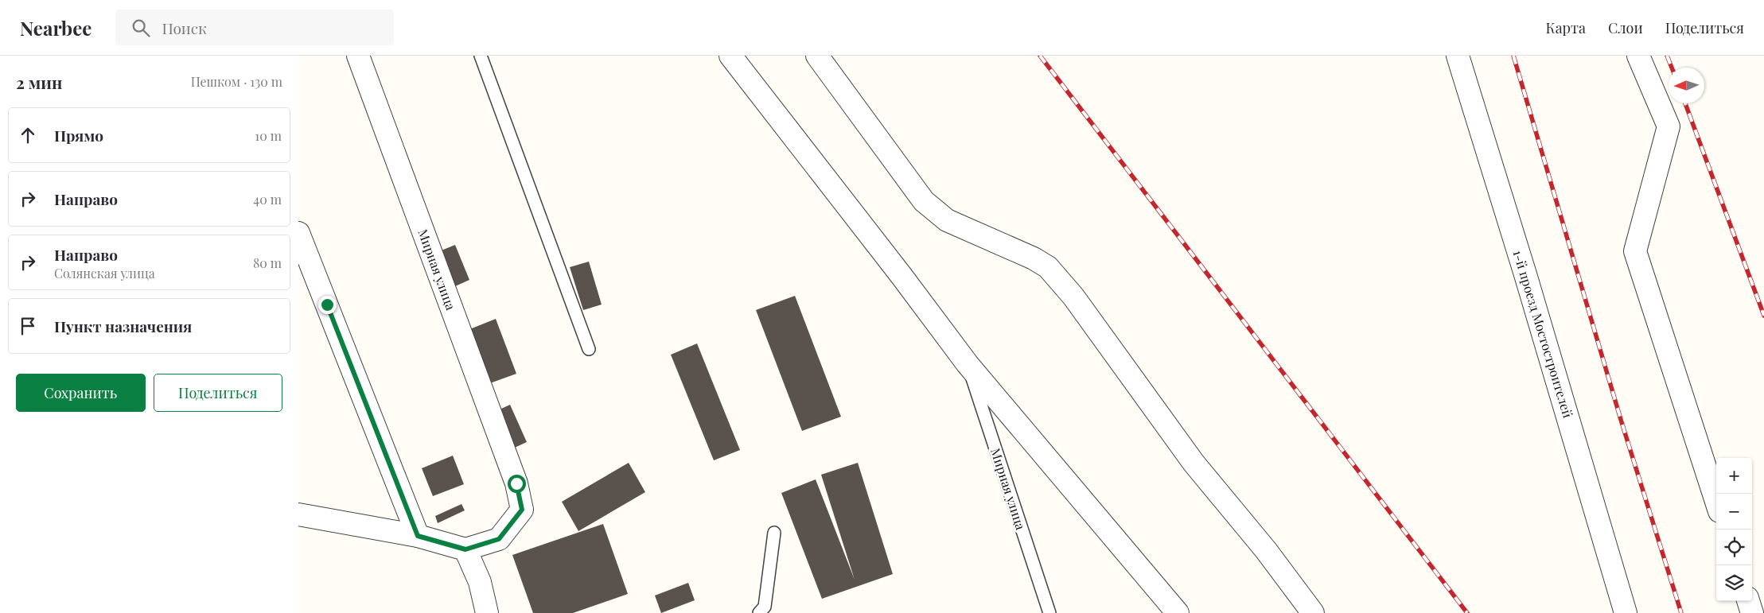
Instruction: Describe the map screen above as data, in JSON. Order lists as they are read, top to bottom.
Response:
{
  "streets": {
    "street": ["Мирная улица", "1-й проезд Мостостроителей"]
  },
  "north": "left",
  "page": {
    "header": "Nearbee",
    "search": "Поиск",
    "nav": ["Карта", "Слои", "Поделиться"],
    "heading": ["2 мин", "Пешком · 130 m"],
    "list": [
      ["Прямо", "10 m"],
      ["Направо", "40 m"],
      ["Направо", "Солянская улица", "80 m"],
      "Пункт назначения"
    ],
    "buttons": ["Сохранить", "Поделиться"],
    "map_buttons": ["+", "−"]
  }
}
